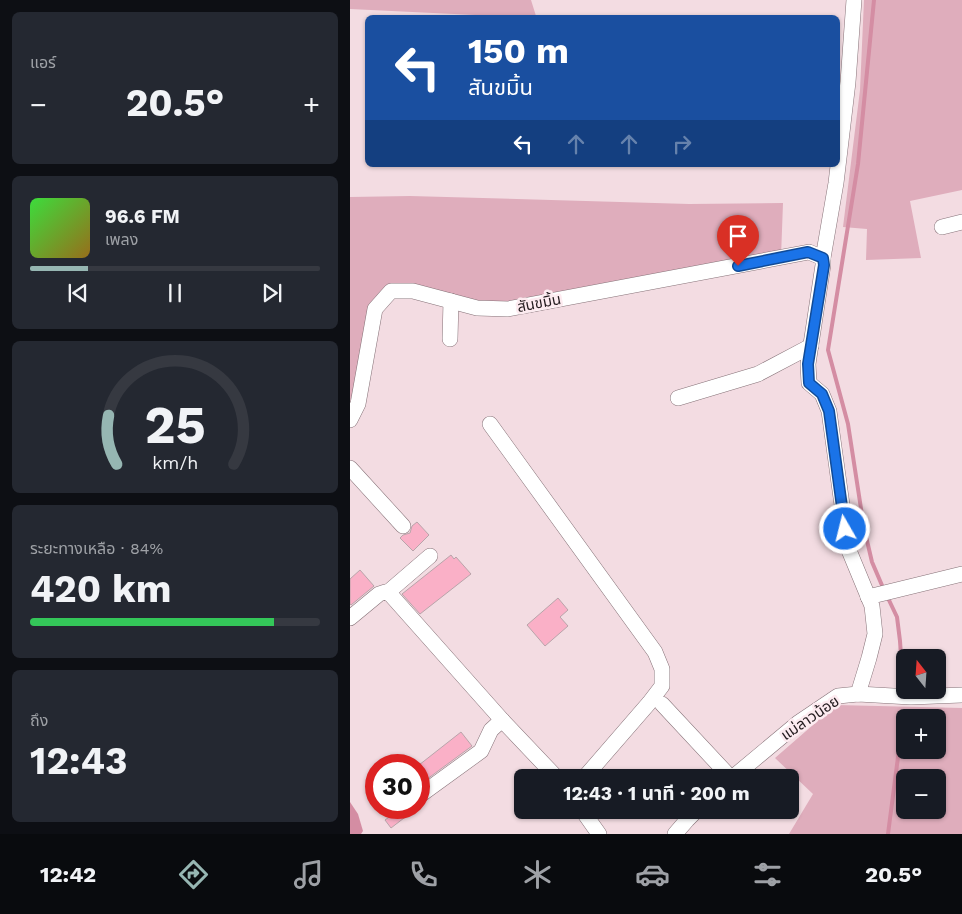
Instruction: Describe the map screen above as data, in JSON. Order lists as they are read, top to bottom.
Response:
{
  "streets": {
    "street": ["สันขมิ้น", "แม่ลาวน้อย"]
  },
  "north": "top",
  "page": {
    "tile": [
      "แอร์",
      ["ระยะทางเหลือ · 84%", "420 km"],
      ["ถึง", "12:43"]
    ],
    "turn": ["150 m", "สันขมิ้น"],
    "heat": ["−", "20.5°", "+"],
    "song": ["96.6 FM", "เพลง"],
    "map_buttons": ["+", "−"],
    "limit": "30",
    "trip": "12:43 · 1 นาที · 200 m",
    "tabs": ["12:42", "20.5°"],
    "gauge": ["25", "km/h"]
  }
}
